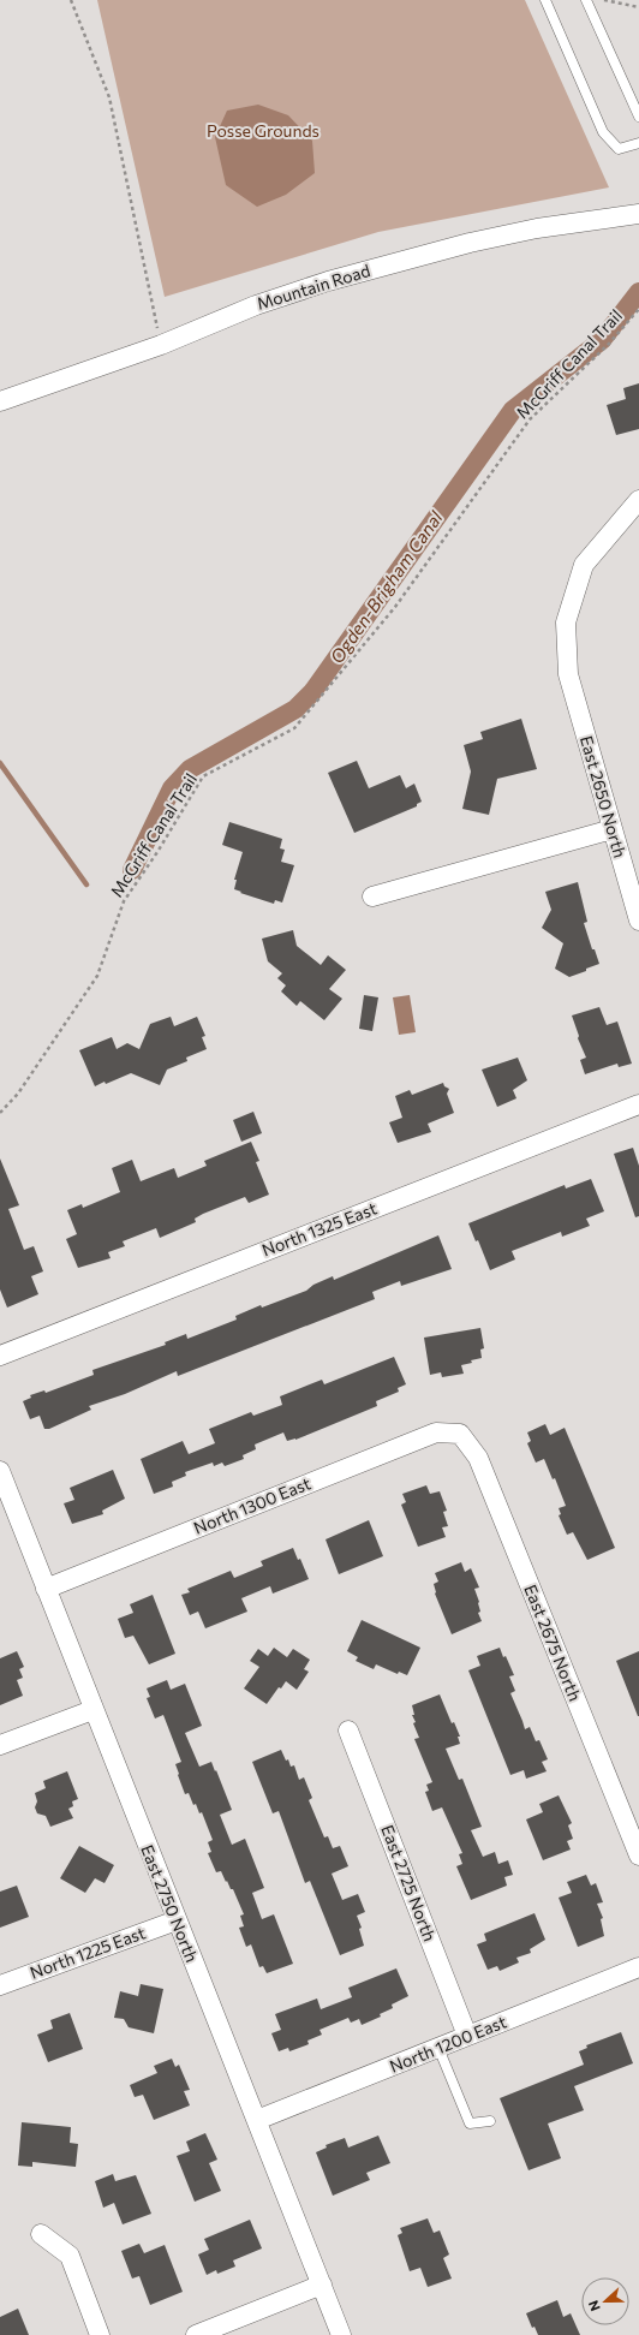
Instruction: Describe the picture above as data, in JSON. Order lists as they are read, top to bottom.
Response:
{
  "streets": {
    "street": [
      "Mountain Road",
      "East 2650 North",
      "North 1325 East",
      "North 1300 East",
      "East 2675 North",
      "East 2725 North",
      "East 2750 North",
      "North 1225 East",
      "North 1200 East"
    ],
    "path": ["McGriff Canal Trail"]
  },
  "crossings": [
    ["North 1300 East", "East 2675 North"],
    ["North 1300 East", "East 2750 North"],
    ["East 2725 North", "North 1200 East"],
    ["East 2750 North", "North 1225 East"],
    ["East 2750 North", "North 1200 East"]
  ],
  "water": ["Ogden-Brigham Canal"],
  "parks": ["Posse Grounds"],
  "north": "left"
}
